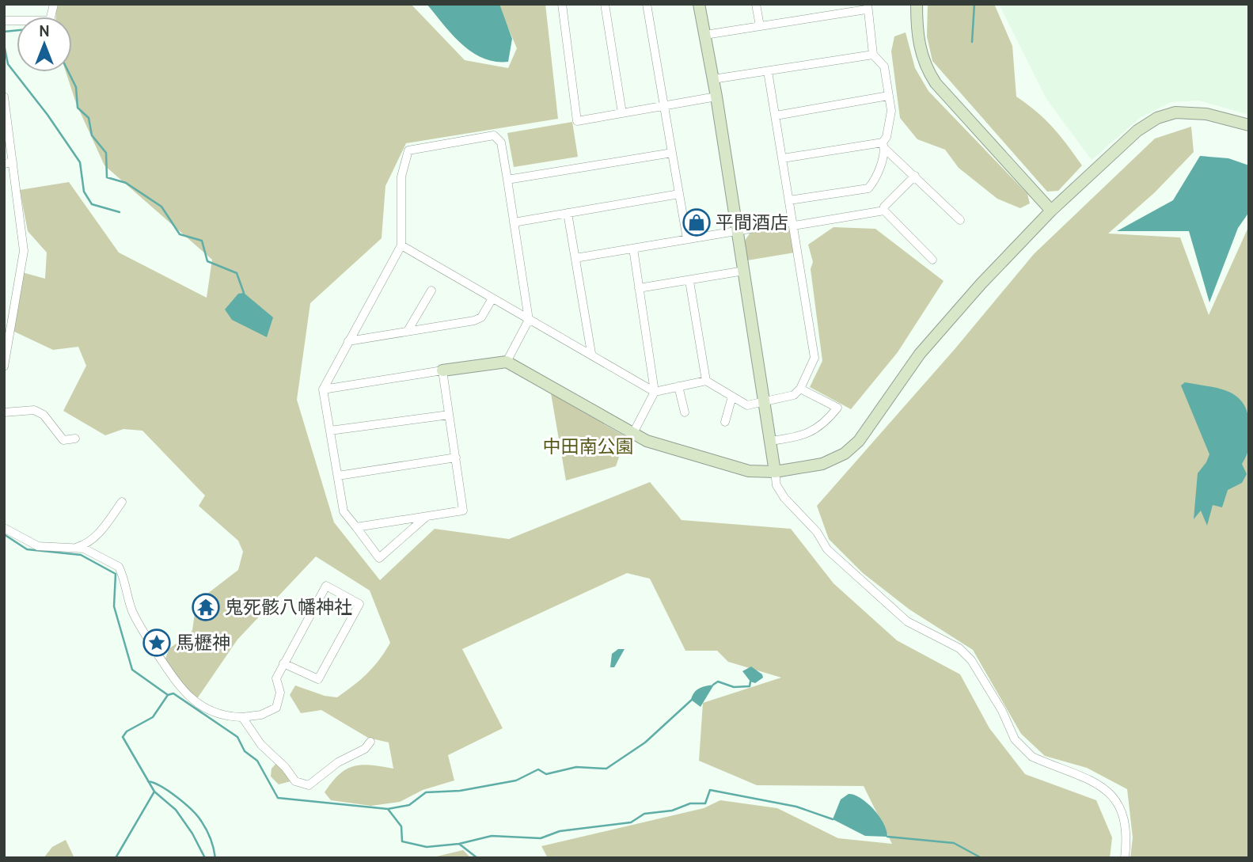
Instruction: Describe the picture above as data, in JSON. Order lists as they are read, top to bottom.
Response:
{
  "parks": ["中田南公園"],
  "places": {
    "shop": ["平間酒店"],
    "temple": ["鬼死骸八幡神社"],
    "place": ["馬櫪神"]
  },
  "north": "top"
}
